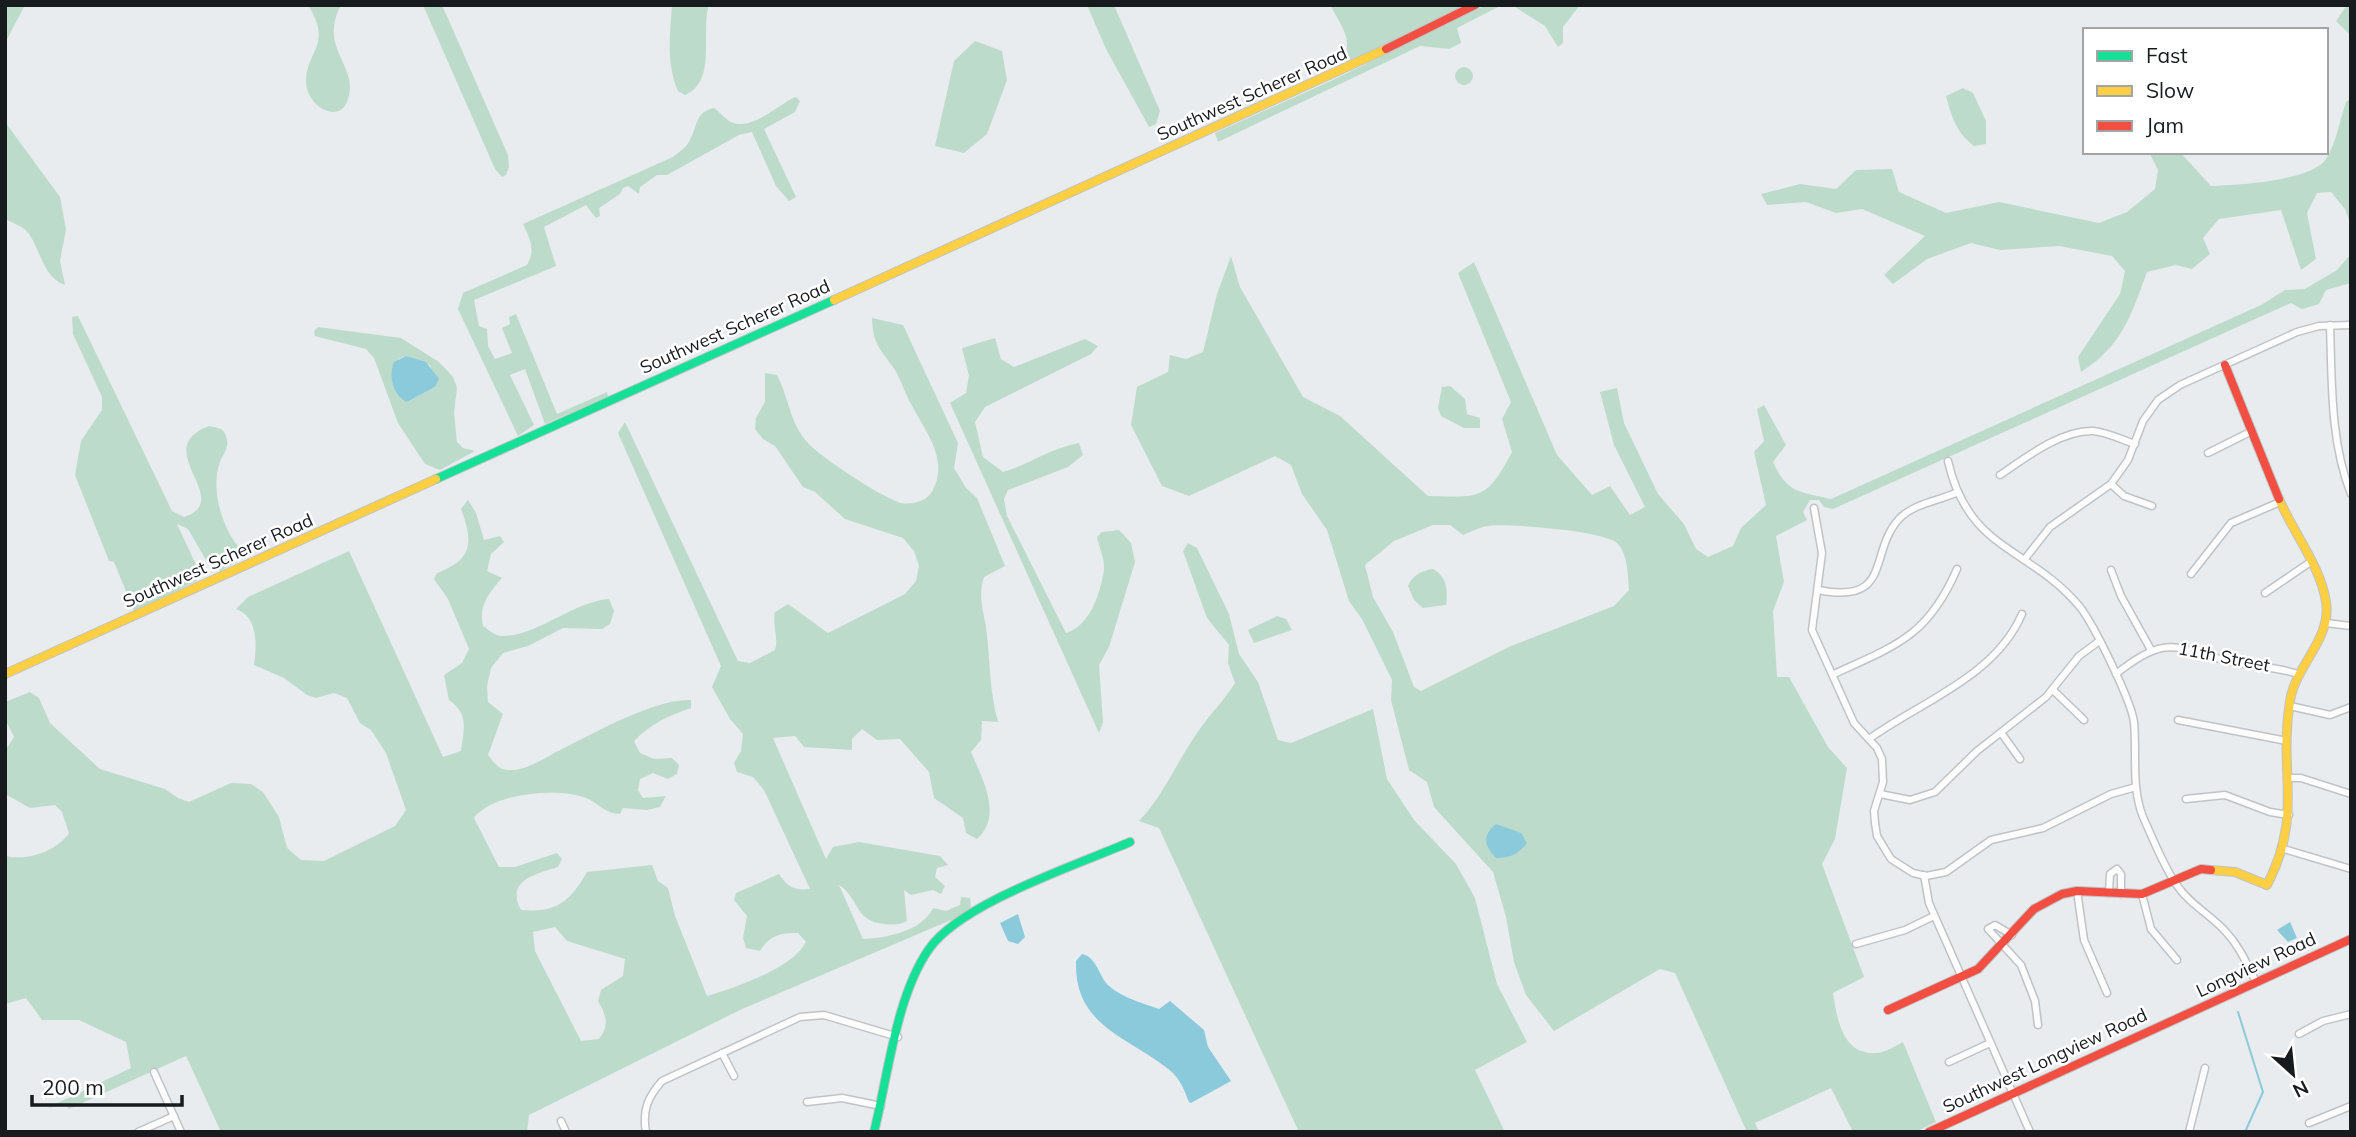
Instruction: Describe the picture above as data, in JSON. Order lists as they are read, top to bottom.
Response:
{
  "streets": {
    "street": [
      "Southwest Scherer Road",
      "11th Street",
      "Longview Road",
      "Southwest Longview Road"
    ]
  },
  "crossings": [
    ["Longview Road", "Southwest Longview Road"]
  ],
  "legend": ["Fast", "Slow", "Jam"],
  "scale_bar": "200 m",
  "north": "bottom right"
}
